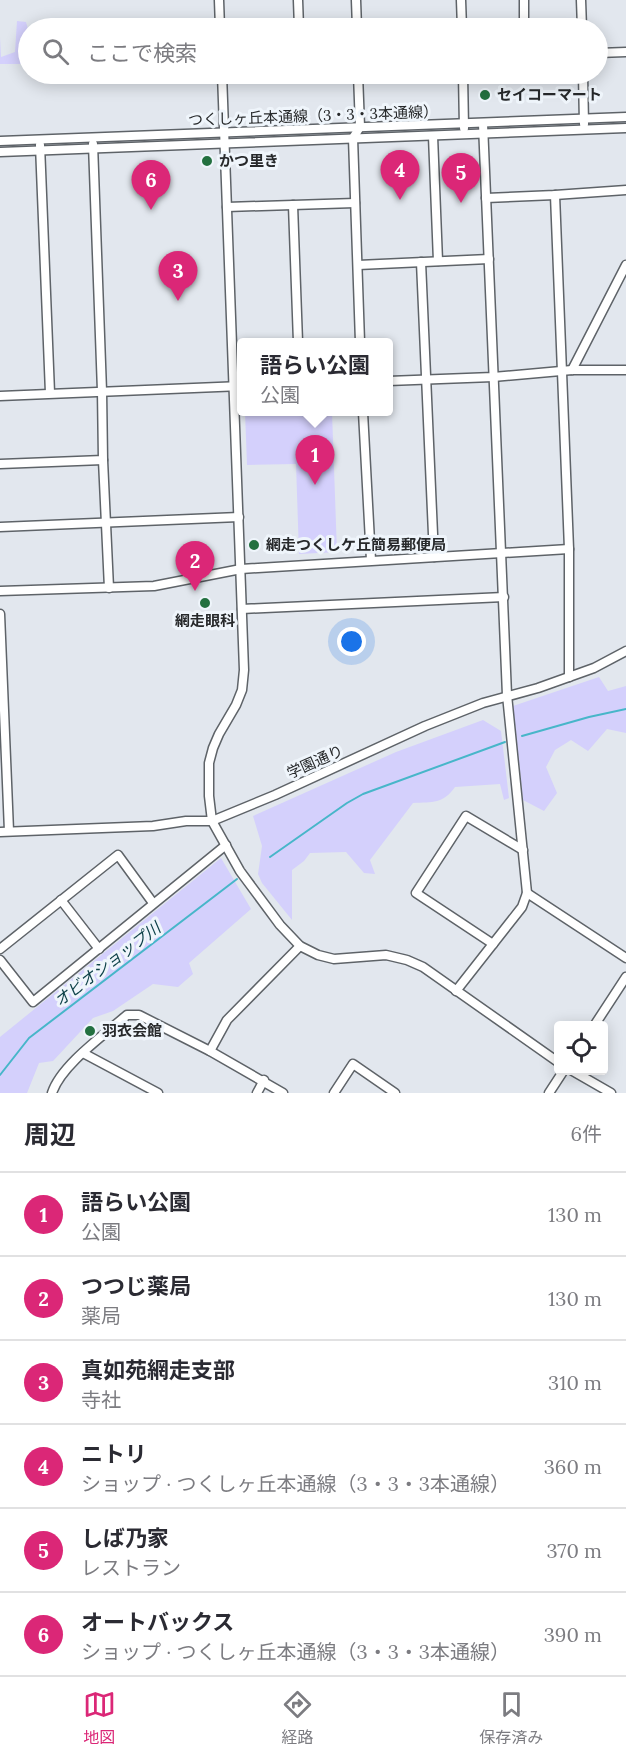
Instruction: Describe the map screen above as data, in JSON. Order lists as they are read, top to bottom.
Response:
{
  "streets": {
    "street": ["つくしヶ丘本通線（3・3・3本通線）", "学園通り"]
  },
  "water": ["オビオショップ川"],
  "places": [
    "セイコーマート",
    "かつ里き",
    "網走つくしケ丘簡易郵便局",
    "網走眼科",
    "羽衣会館"
  ],
  "page": {
    "search": "ここで検索",
    "pins": [
      "4",
      "5",
      "6",
      "3",
      "1",
      "2"
    ],
    "popup": ["語らい公園", "公園"],
    "heading": ["周辺", "6件"],
    "list": [
      {
        "mark": "1",
        "name": "語らい公園",
        "note": "公園",
        "value": "130 m"
      },
      {
        "mark": "2",
        "name": "つつじ薬局",
        "note": "薬局",
        "value": "130 m"
      },
      {
        "mark": "3",
        "name": "真如苑網走支部",
        "note": "寺社",
        "value": "310 m"
      },
      {
        "mark": "4",
        "name": "ニトリ",
        "note": "ショップ · つくしヶ丘本通線（3・3・3本通線）",
        "value": "360 m"
      },
      {
        "mark": "5",
        "name": "しば乃家",
        "note": "レストラン",
        "value": "370 m"
      },
      {
        "mark": "6",
        "name": "オートバックス",
        "note": "ショップ · つくしヶ丘本通線（3・3・3本通線）",
        "value": "390 m"
      }
    ],
    "nav": ["地図", "経路", "保存済み"]
  }
}
